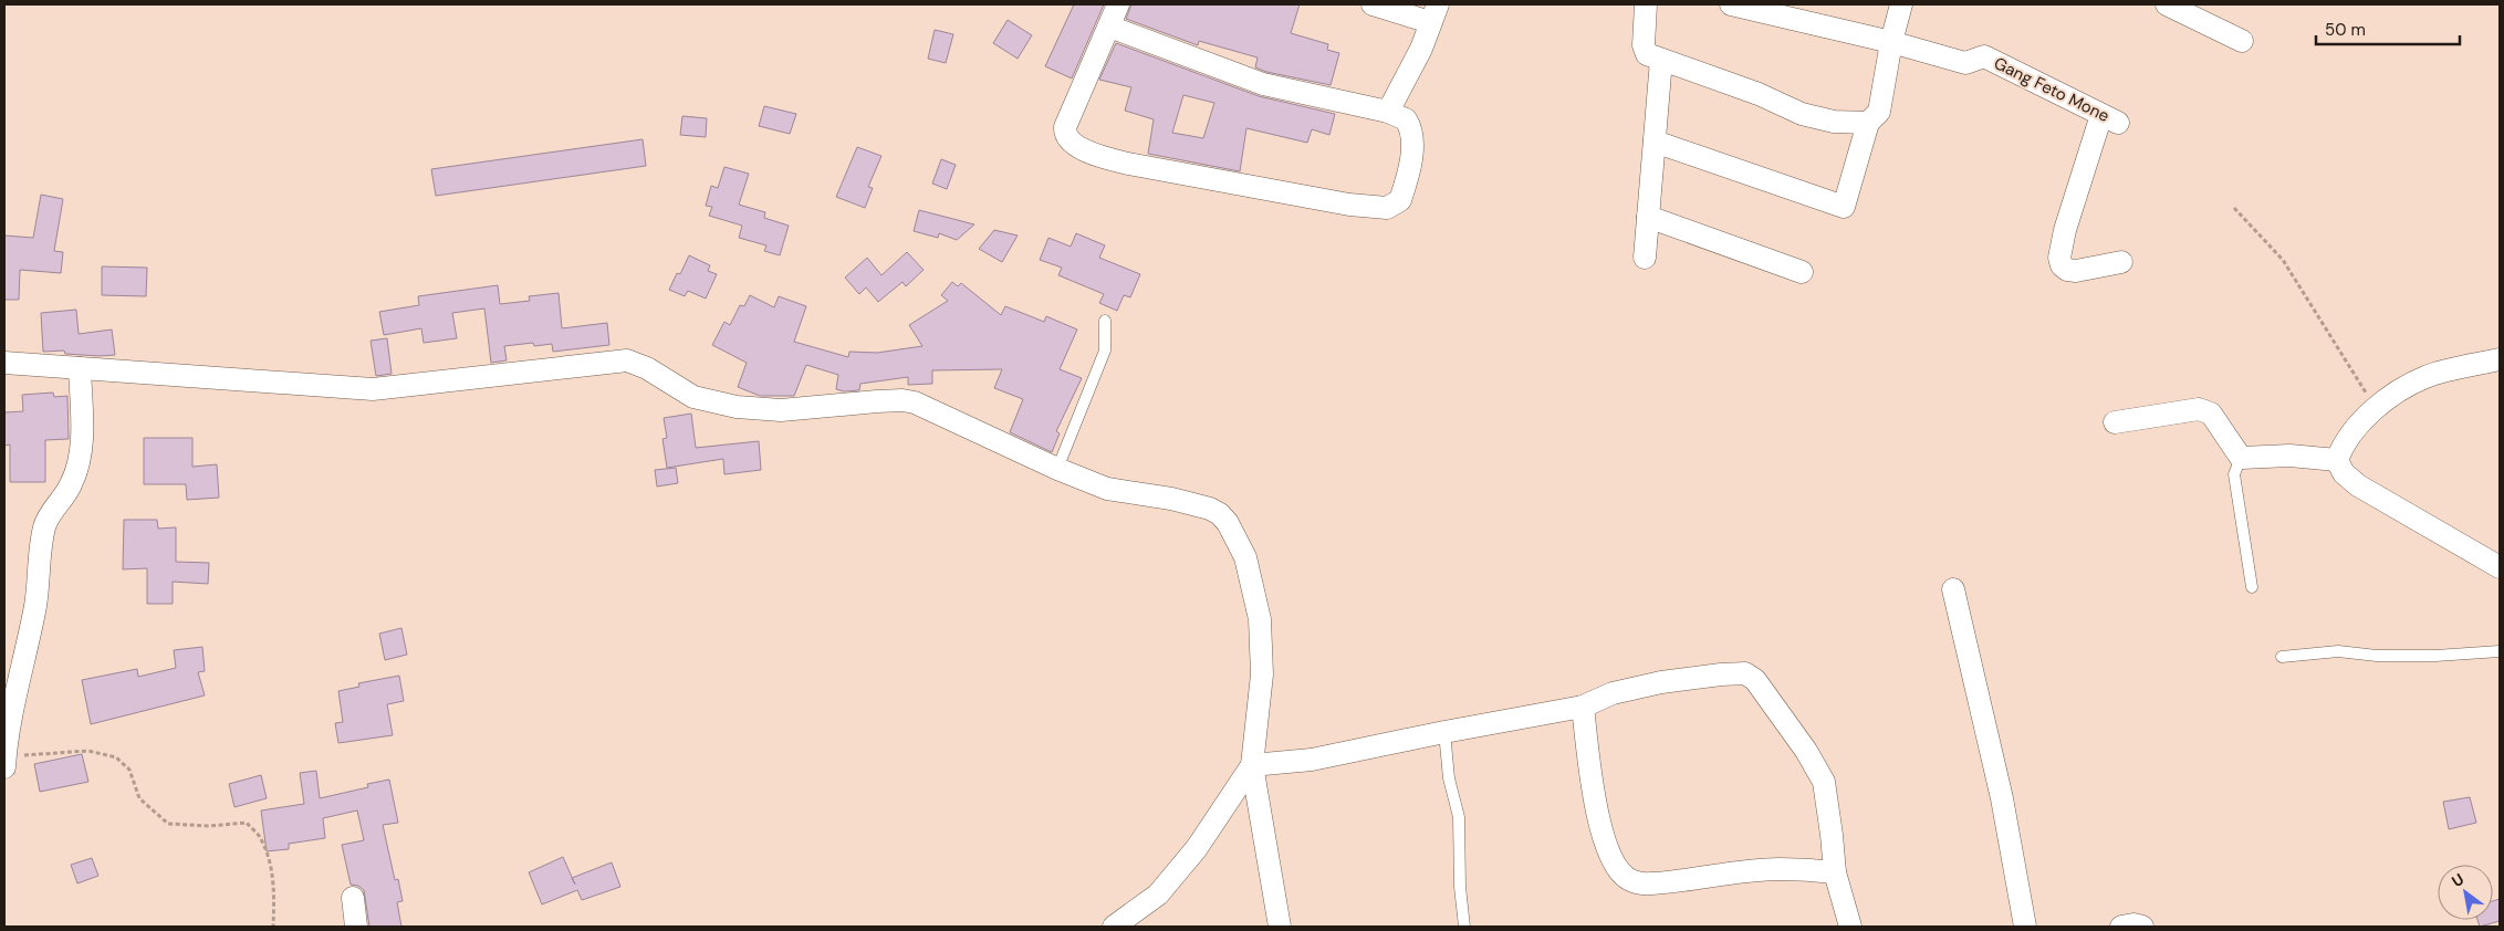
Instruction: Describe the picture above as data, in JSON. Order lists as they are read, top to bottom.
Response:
{
  "streets": {
    "street": ["Gang Feto Mone"]
  },
  "scale_bar": "50 m",
  "north": "top left"
}
